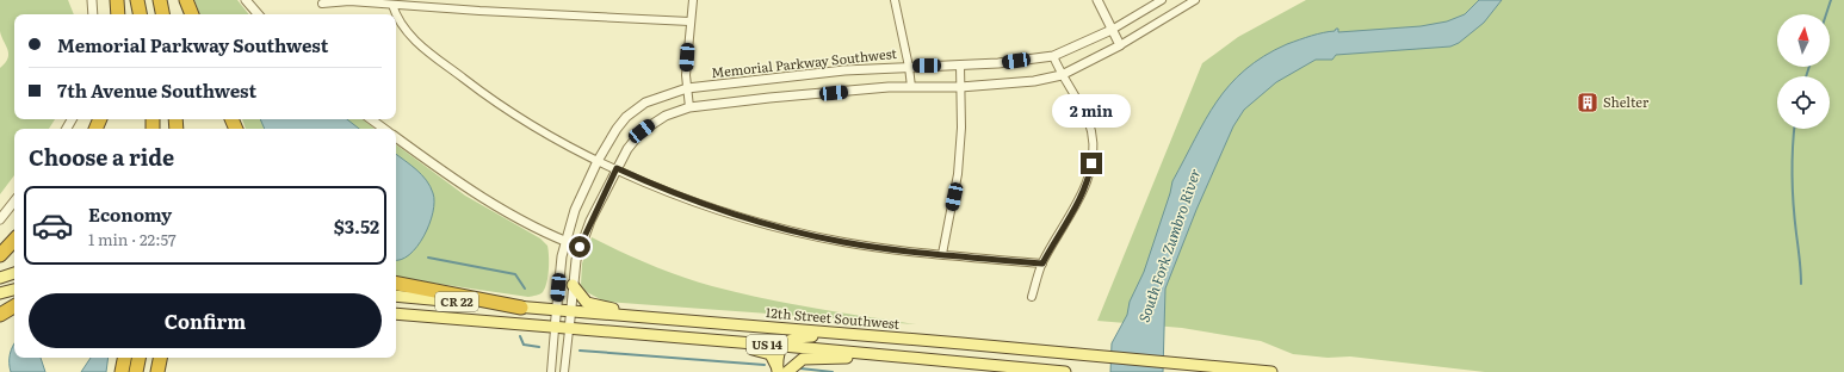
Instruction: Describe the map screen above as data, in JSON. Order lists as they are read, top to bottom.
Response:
{
  "streets": {
    "highway": ["US 14"],
    "main road": ["CR 22", "12th Street Southwest"],
    "street": ["Memorial Parkway Southwest"]
  },
  "crossings": [
    ["Memorial Parkway Southwest", "12th Street Southwest"],
    ["Memorial Parkway Southwest", "US 14"],
    ["12th Street Southwest", "US 14"]
  ],
  "water": ["South Fork Zumbro River"],
  "places": {
    "building": ["Shelter"]
  },
  "north": "top",
  "page": {
    "banner": ["Memorial Parkway Southwest", "7th Avenue Southwest"],
    "bubble": "2 min",
    "heading": "Choose a ride",
    "list": [
      {
        "name": "Economy",
        "note": "1 min · 22:57",
        "value": "$3.52"
      }
    ],
    "buttons": "Confirm"
  }
}
